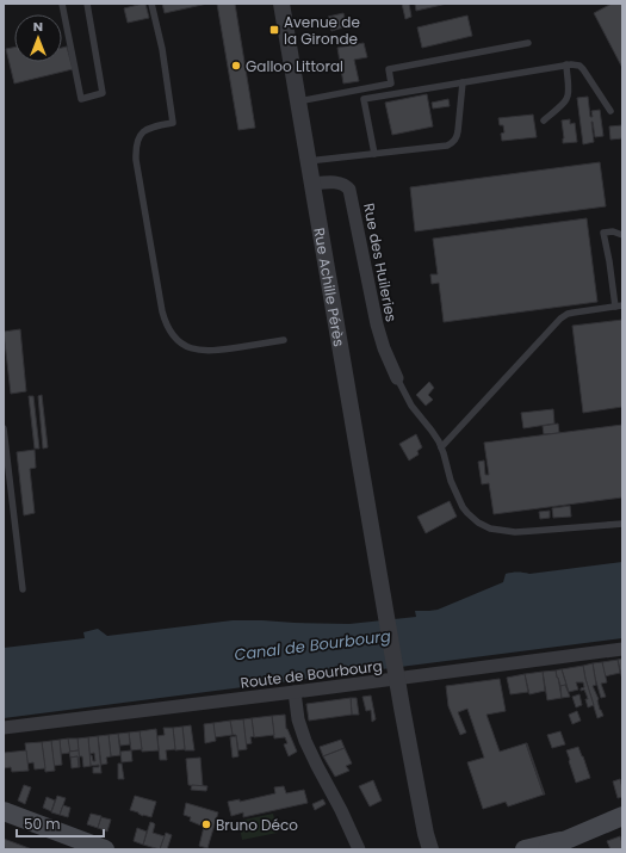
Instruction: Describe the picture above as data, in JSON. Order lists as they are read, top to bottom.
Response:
{
  "streets": {
    "street": ["Rue des Huileries", "Rue Achille Pérès", "Route de Bourbourg"]
  },
  "crossings": [
    ["Rue des Huileries", "Rue Achille Pérès"]
  ],
  "water": ["Canal de Bourbourg"],
  "places": {
    "transit": ["Avenue de la Gironde"],
    "other": ["Galloo Littoral", "Bruno Déco"]
  },
  "scale_bar": "50 m",
  "north": "top"
}
